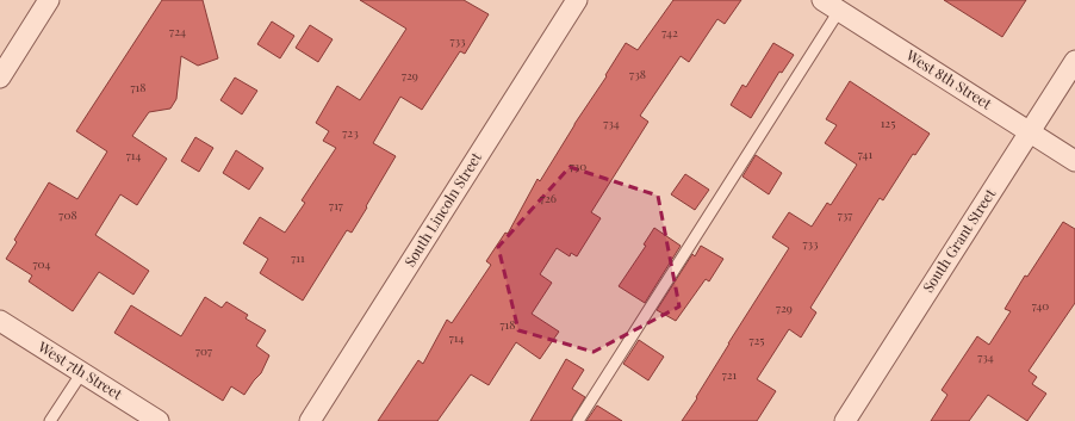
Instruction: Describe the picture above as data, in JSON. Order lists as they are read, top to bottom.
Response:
{
  "streets": {
    "street": [
      "West 8th Street",
      "South Lincoln Street",
      "South Grant Street",
      "West 7th Street"
    ]
  },
  "crossings": [
    ["West 8th Street", "South Grant Street"]
  ],
  "house_numbers": [
    "724",
    "742",
    "733",
    "738",
    "729",
    "718",
    "734",
    "125",
    "723",
    "741",
    "714",
    "730",
    "726",
    "717",
    "708",
    "737",
    "733",
    "711",
    "704",
    "740",
    "729",
    "718",
    "714",
    "725",
    "707",
    "734",
    "721"
  ]
}
